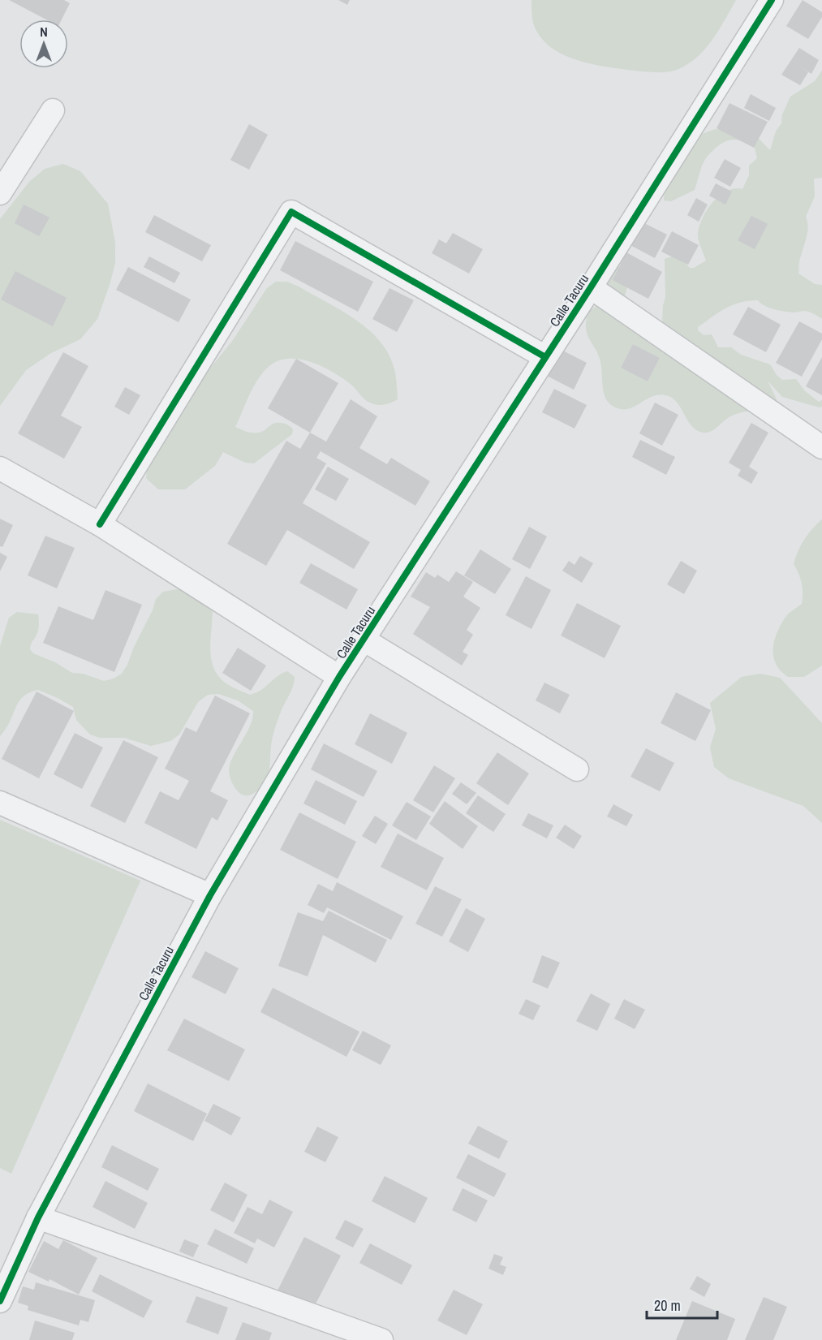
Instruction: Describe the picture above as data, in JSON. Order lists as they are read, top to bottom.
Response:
{
  "streets": {
    "street": ["Calle Tacuru"]
  },
  "scale_bar": "20 m",
  "north": "top"
}
